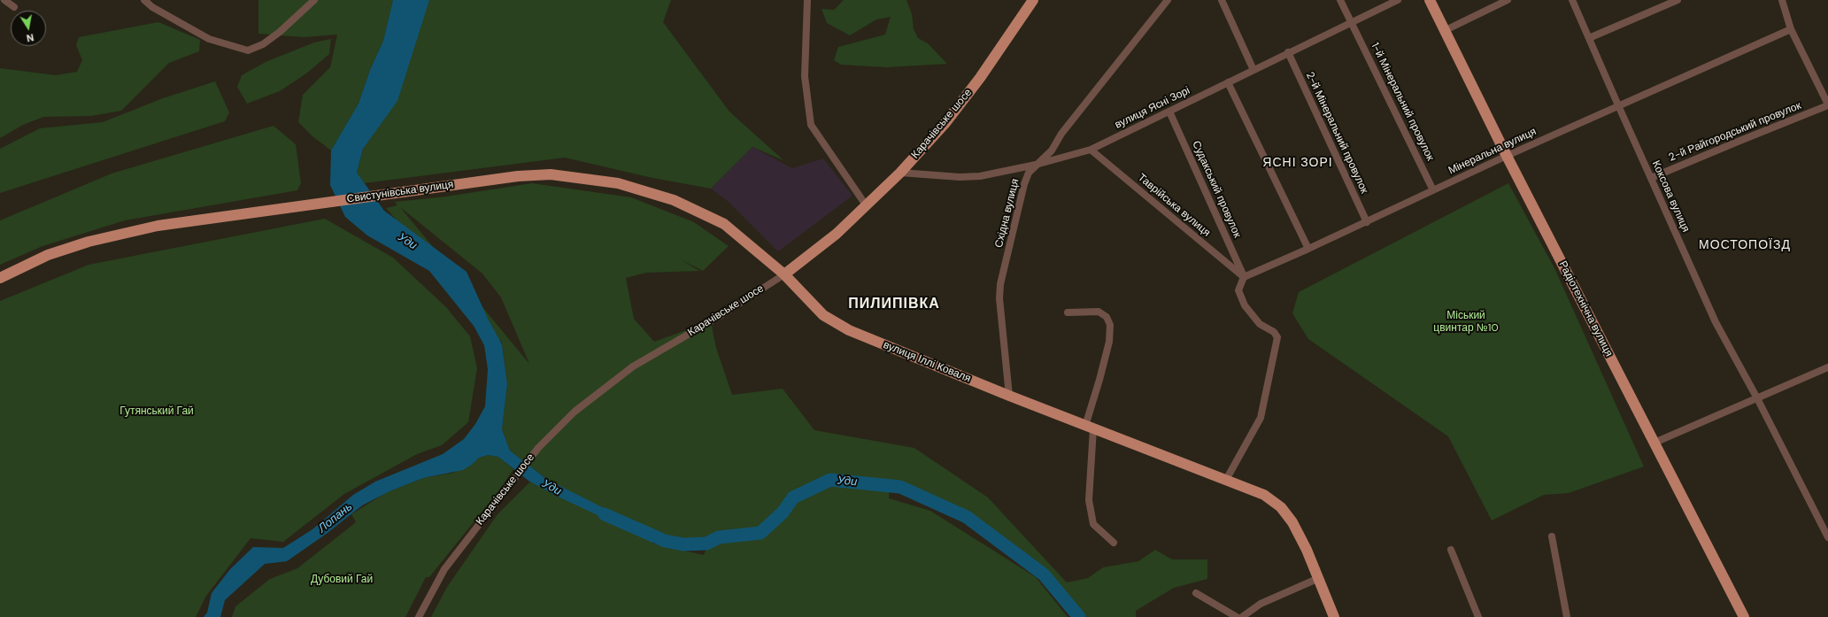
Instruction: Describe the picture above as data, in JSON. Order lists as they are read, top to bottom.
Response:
{
  "streets": {
    "main road": [
      "Карачівське шосе",
      "Свистунівська вулиця",
      "Радіотехнічна вулиця",
      "вулиця Іллі Коваля"
    ],
    "street": [
      "1-й Мінеральний провулок",
      "вулиця Ясні Зорі",
      "2-й Райгородський провулок",
      "2-й Мінеральний провулок",
      "Мінеральна вулиця",
      "Судакський провулок",
      "Коксова вулиця",
      "Таврійська вулиця",
      "Східна вулиця"
    ]
  },
  "crossings": [
    ["1-й Мінеральний провулок", "вулиця Ясні Зорі"],
    ["1-й Мінеральний провулок", "Мінеральна вулиця"],
    ["вулиця Ясні Зорі", "Карачівське шосе"],
    ["вулиця Ясні Зорі", "2-й Мінеральний провулок"],
    ["вулиця Ясні Зорі", "Судакський провулок"],
    ["вулиця Ясні Зорі", "Таврійська вулиця"],
    ["вулиця Ясні Зорі", "Східна вулиця"],
    ["Карачівське шосе", "Свистунівська вулиця"],
    ["Карачівське шосе", "вулиця Іллі Коваля"],
    ["2-й Райгородський провулок", "Коксова вулиця"],
    ["2-й Мінеральний провулок", "Мінеральна вулиця"],
    ["Мінеральна вулиця", "Судакський провулок"],
    ["Мінеральна вулиця", "Коксова вулиця"],
    ["Мінеральна вулиця", "Таврійська вулиця"],
    ["Мінеральна вулиця", "Радіотехнічна вулиця"],
    ["Судакський провулок", "Таврійська вулиця"],
    ["Свистунівська вулиця", "вулиця Іллі Коваля"],
    ["Східна вулиця", "вулиця Іллі Коваля"]
  ],
  "districts": ["ЯСНІ ЗОРІ", "МОСТОПОЇЗД", "ПИЛИПІВКА"],
  "water": ["Уди", "Лопань"],
  "parks": ["Міський цвинтар №10", "Гутянський Гай", "Дубовий Гай"],
  "north": "bottom"
}
